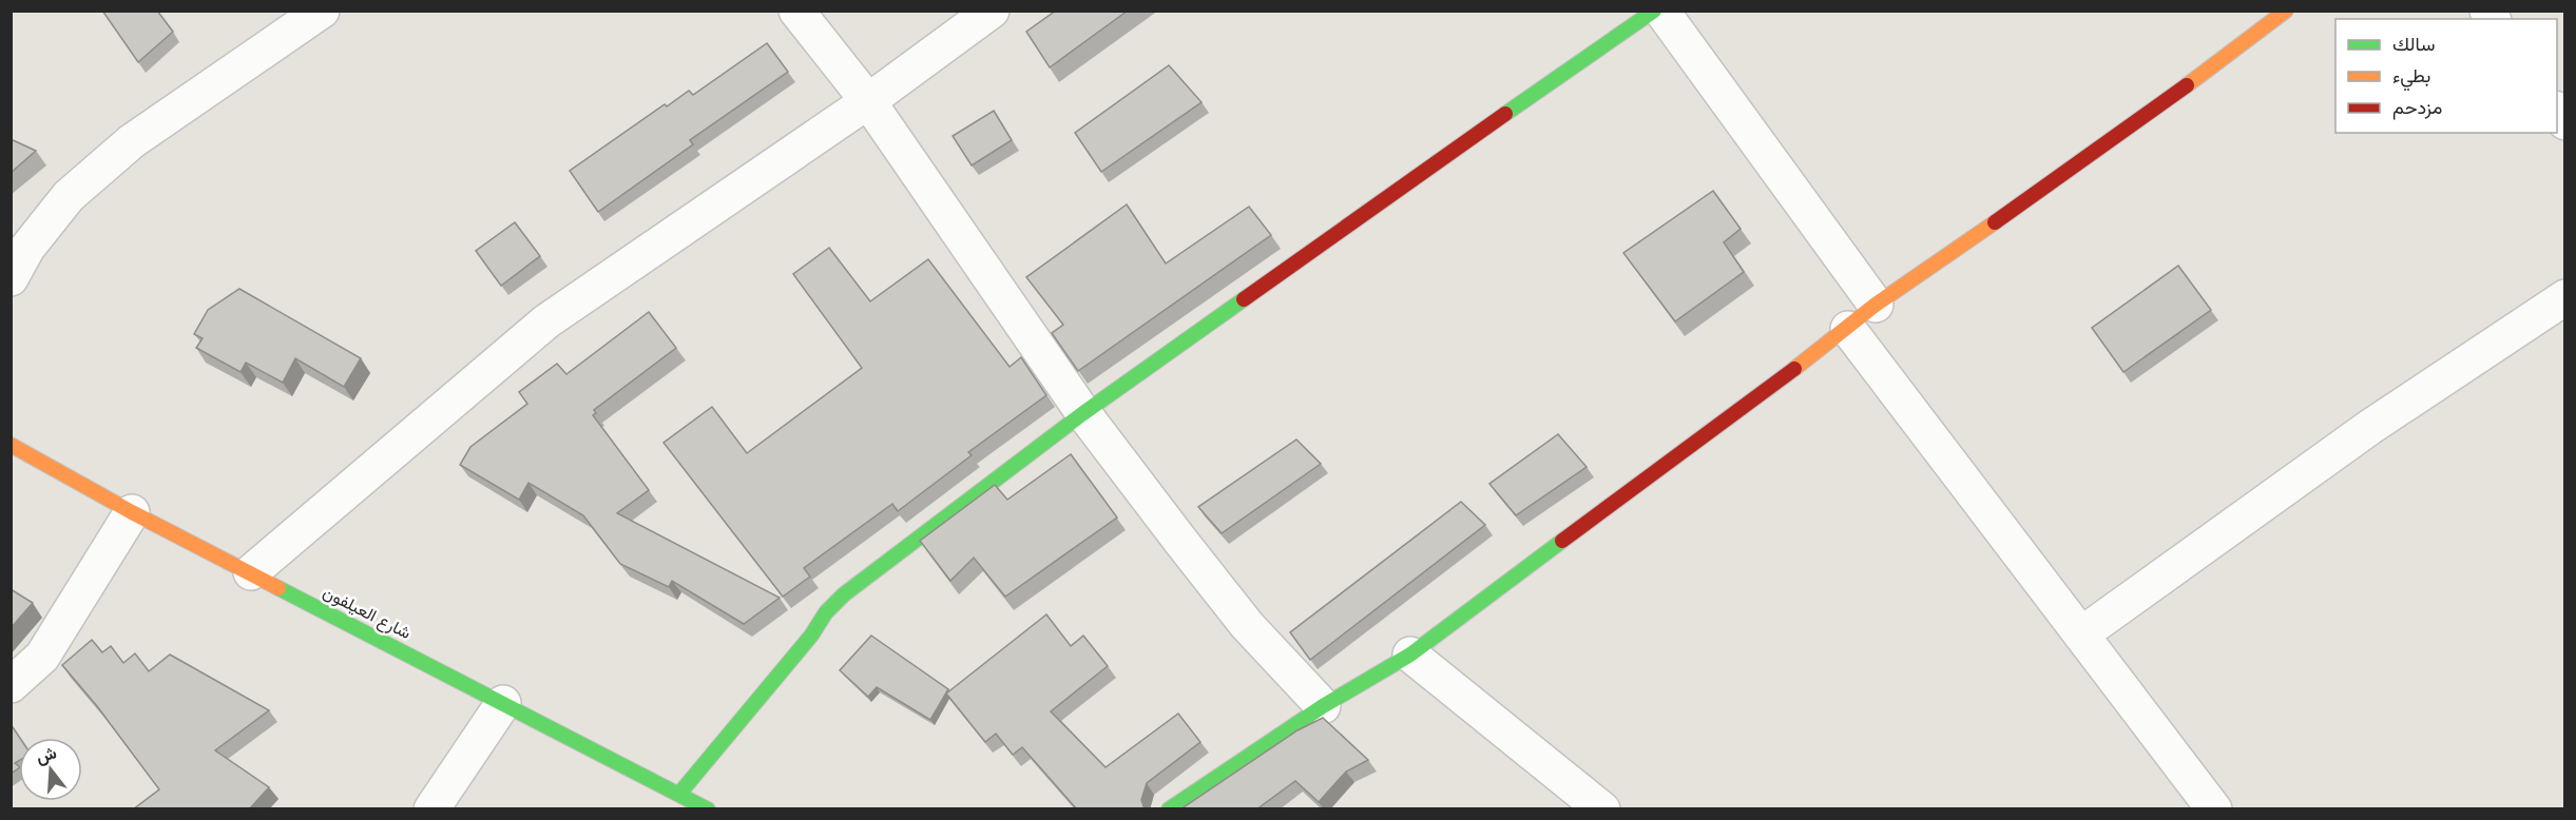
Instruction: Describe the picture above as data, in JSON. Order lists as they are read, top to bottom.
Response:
{
  "streets": {
    "main road": ["شارع العيلفون"]
  },
  "legend": ["سالك", "بطيء", "مزدحم"],
  "north": "top"
}
